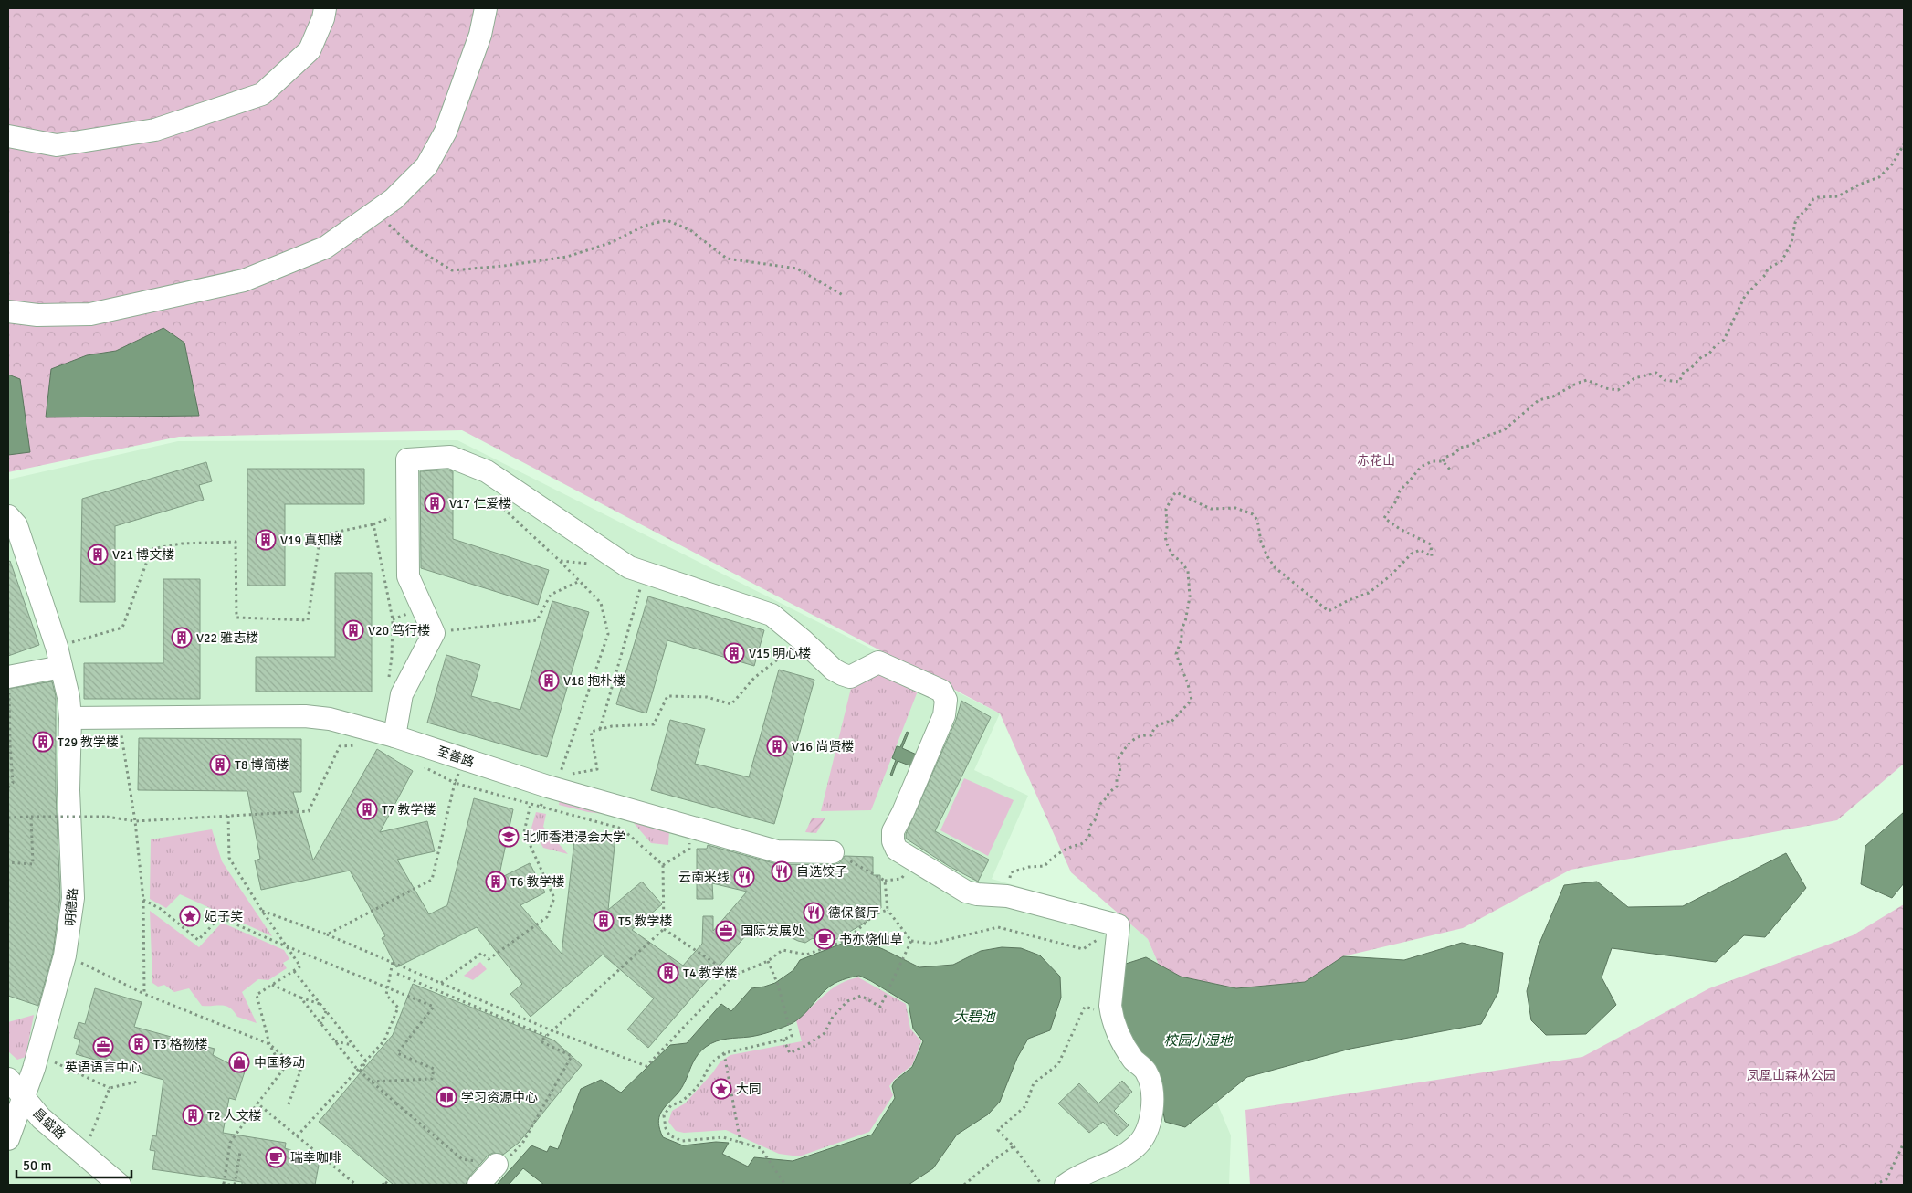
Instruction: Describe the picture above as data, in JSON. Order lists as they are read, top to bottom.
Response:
{
  "streets": {
    "street": ["至善路", "明德路", "昌盛路"]
  },
  "crossings": [
    ["至善路", "明德路"],
    ["明德路", "昌盛路"]
  ],
  "water": ["大碧池", "校园小湿地"],
  "parks": ["赤花山", "凤凰山森林公园"],
  "places": {
    "building": [
      "V17 仁爱楼",
      "V19 真知楼",
      "V21 博文楼",
      "V20 笃行楼",
      "V22 雅志楼",
      "V15 明心楼",
      "V18 抱朴楼",
      "T29 教学楼",
      "V16 尚贤楼",
      "T8 博简楼",
      "T7 教学楼",
      "T6 教学楼",
      "T5 教学楼",
      "T4 教学楼",
      "T3 格物楼",
      "T2 人文楼"
    ],
    "school or university": ["北师香港浸会大学"],
    "restaurant": ["自选饺子", "云南米线", "德保餐厅"],
    "place": ["妃子笑", "大同"],
    "office": ["国际发展处", "英语语言中心"],
    "cafe": ["书亦烧仙草", "瑞幸咖啡"],
    "shop": ["中国移动"],
    "library": ["学习资源中心"]
  },
  "scale_bar": "50 m"
}
